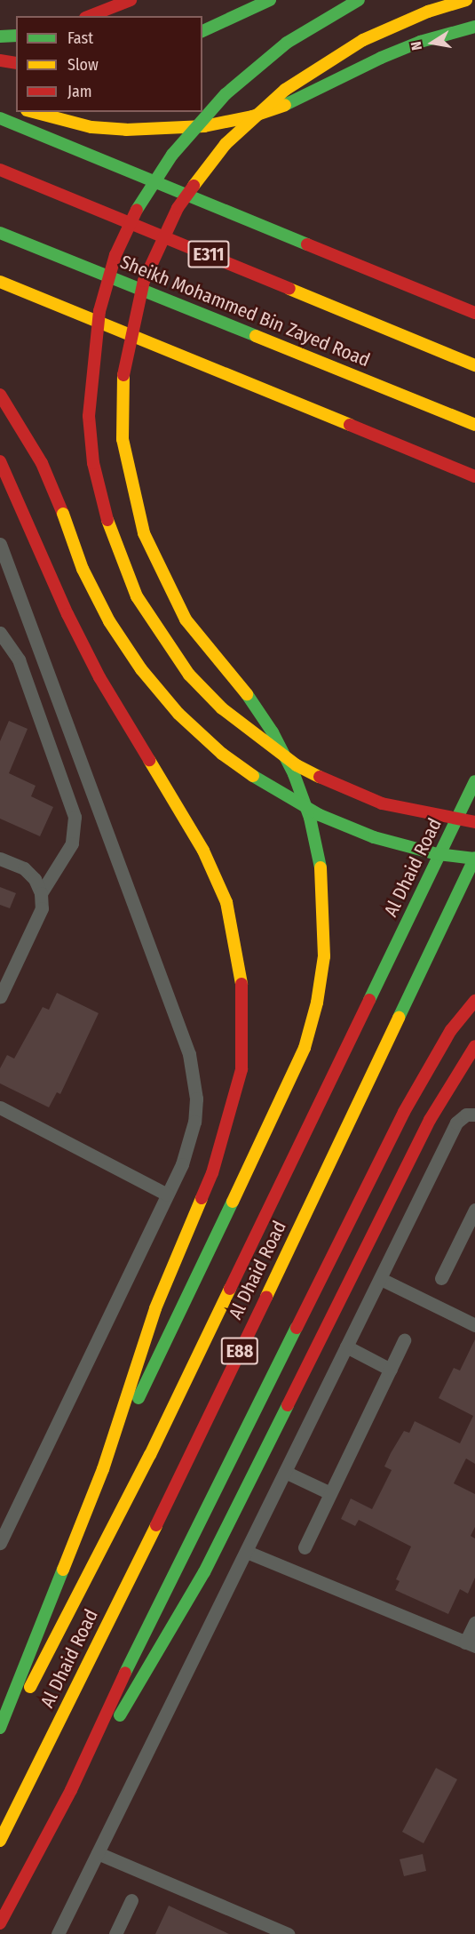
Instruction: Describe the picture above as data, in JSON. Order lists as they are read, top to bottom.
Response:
{
  "streets": {
    "main road": [
      "E311",
      "Sheikh Mohammed Bin Zayed Road",
      "Al Dhaid Road",
      "E88"
    ]
  },
  "legend": ["Fast", "Slow", "Jam"],
  "north": "left"
}
